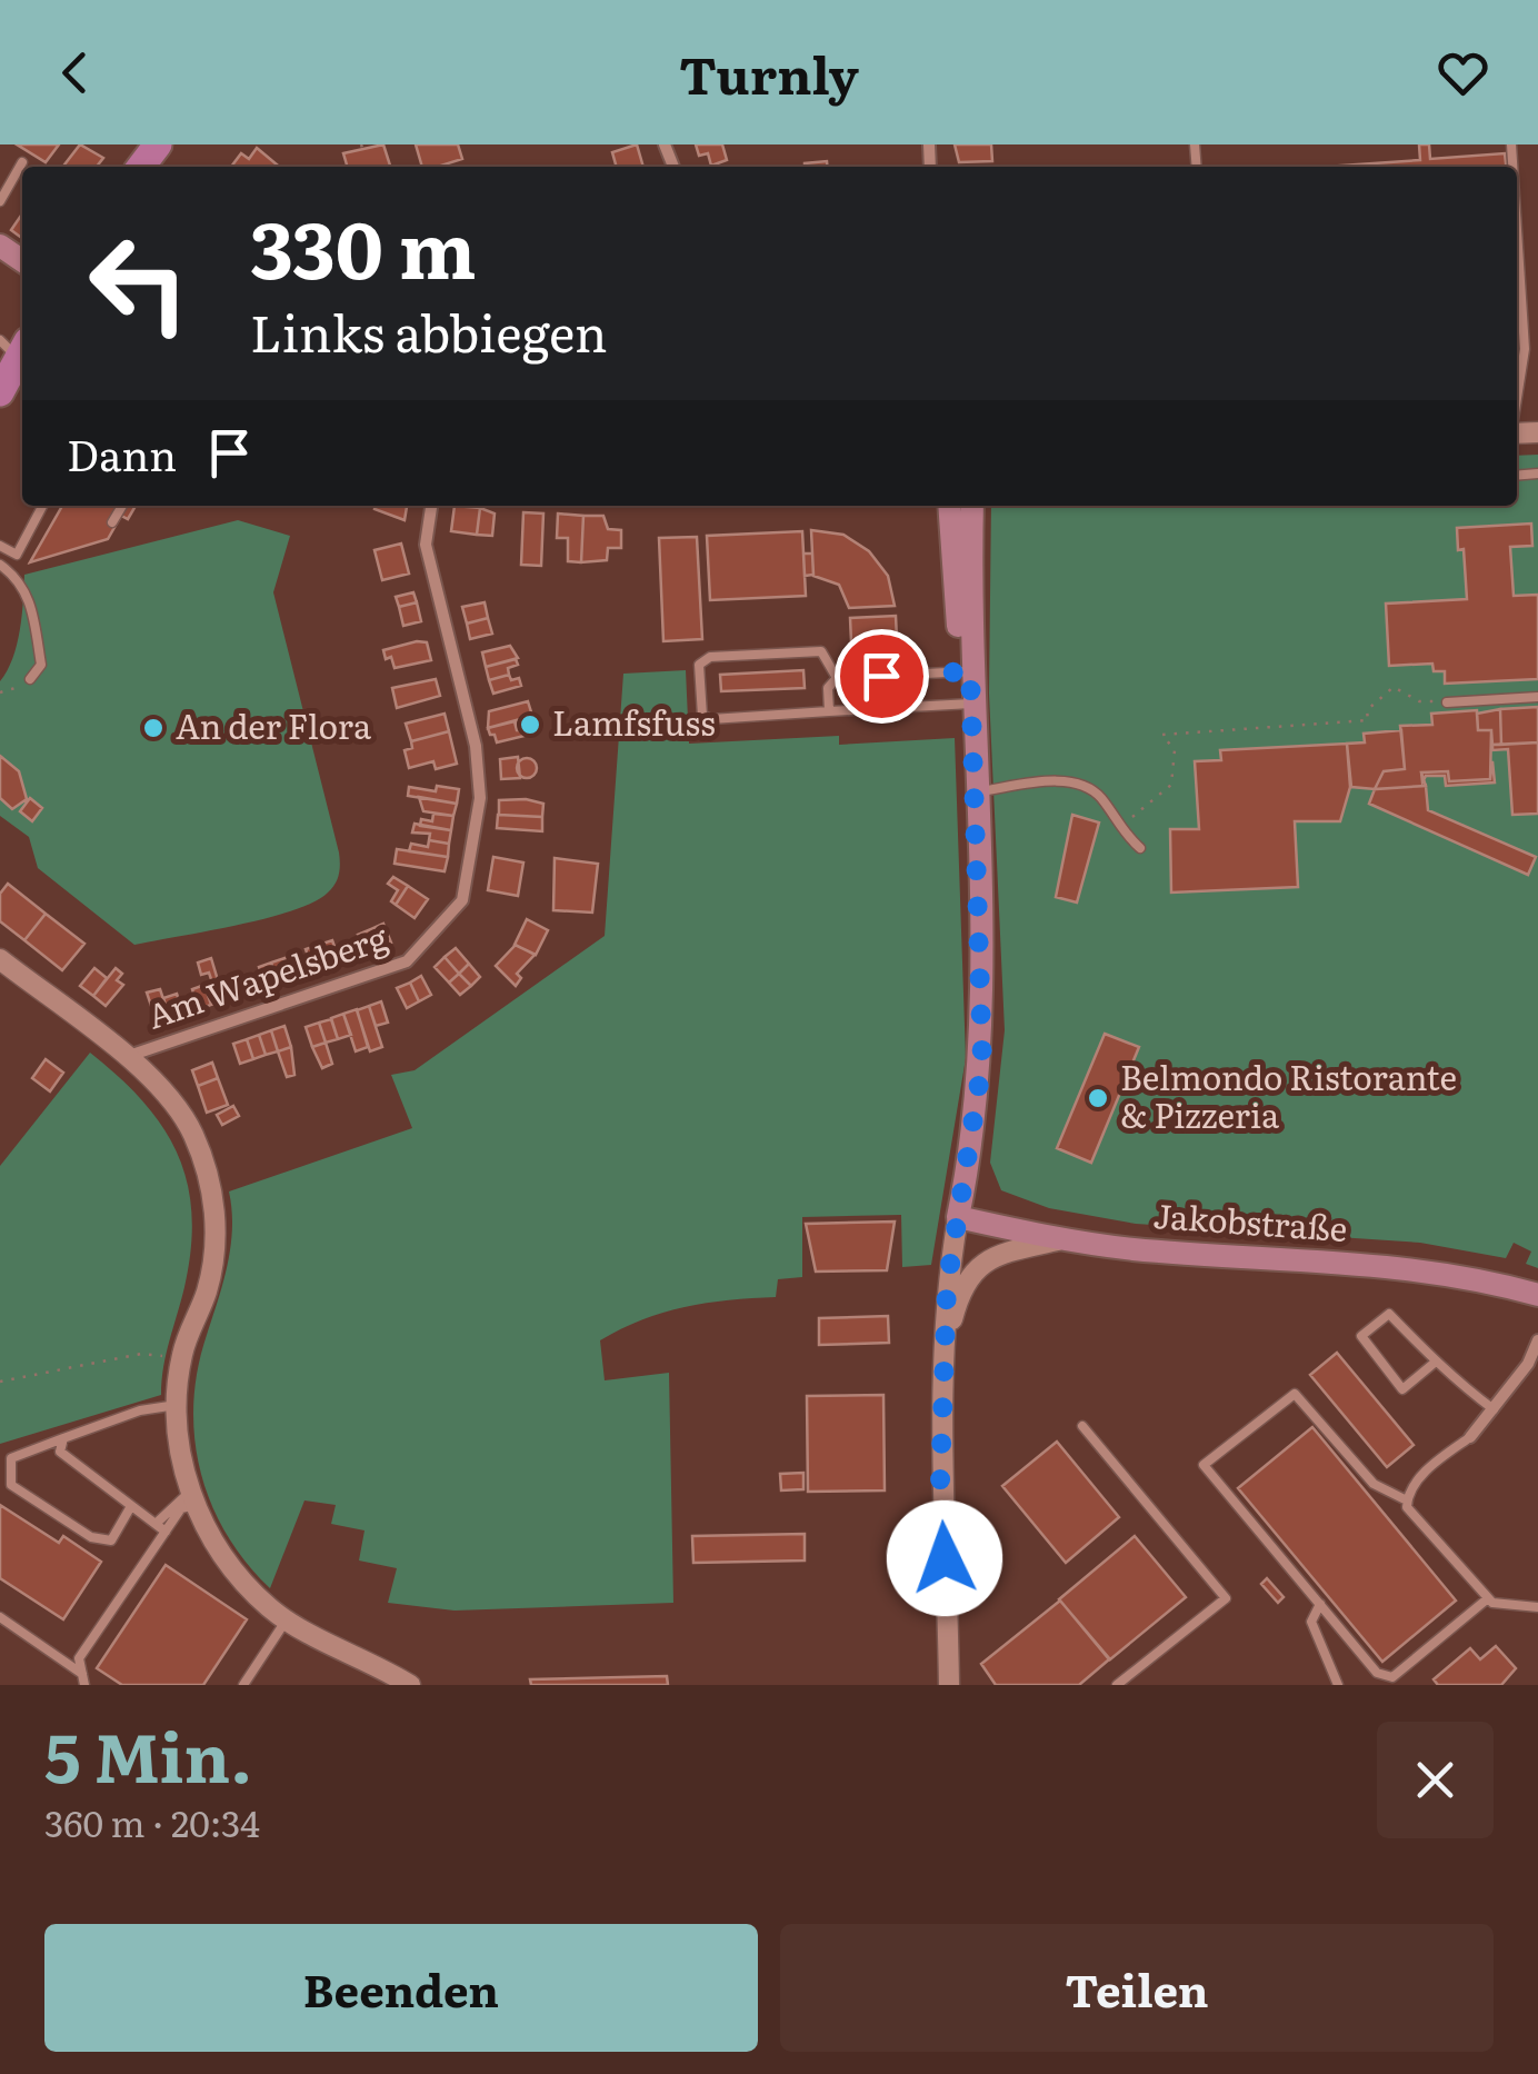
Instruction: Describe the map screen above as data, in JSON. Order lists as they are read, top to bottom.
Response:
{
  "streets": {
    "main road": ["Jakobstraße"],
    "street": ["Am Wapelsberg"]
  },
  "places": ["Lamfsfuss", "An der Flora", "Belmondo Ristorante & Pizzeria"],
  "page": {
    "header": "Turnly",
    "turn": ["330 m", "Links abbiegen"],
    "then": "Dann",
    "heading": ["5 Min.", "360 m · 20:34"],
    "buttons": ["Beenden", "Teilen"]
  }
}
